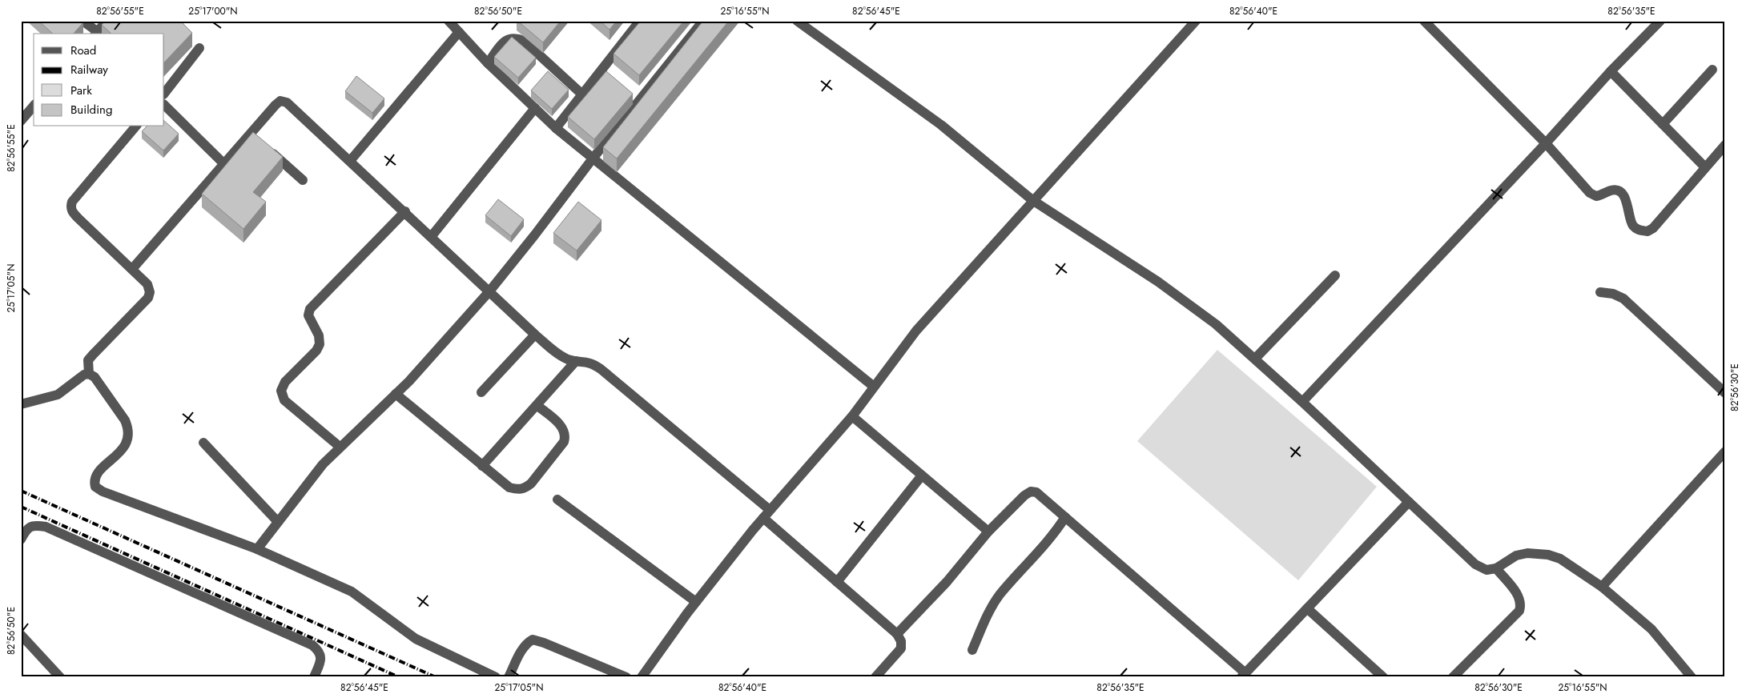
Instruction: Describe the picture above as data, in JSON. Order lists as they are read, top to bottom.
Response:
{
  "legend": [
    "Road",
    "Railway",
    "Park",
    "Building"
  ],
  "coordinates": [
    "82°56'55\"E",
    "25°17'00\"N",
    "82°56'50\"E",
    "25°16'55\"N",
    "82°56'45\"E",
    "82°56'40\"E",
    "82°56'35\"E",
    "25°17'05\"N",
    "82°56'30\"E"
  ]
}
